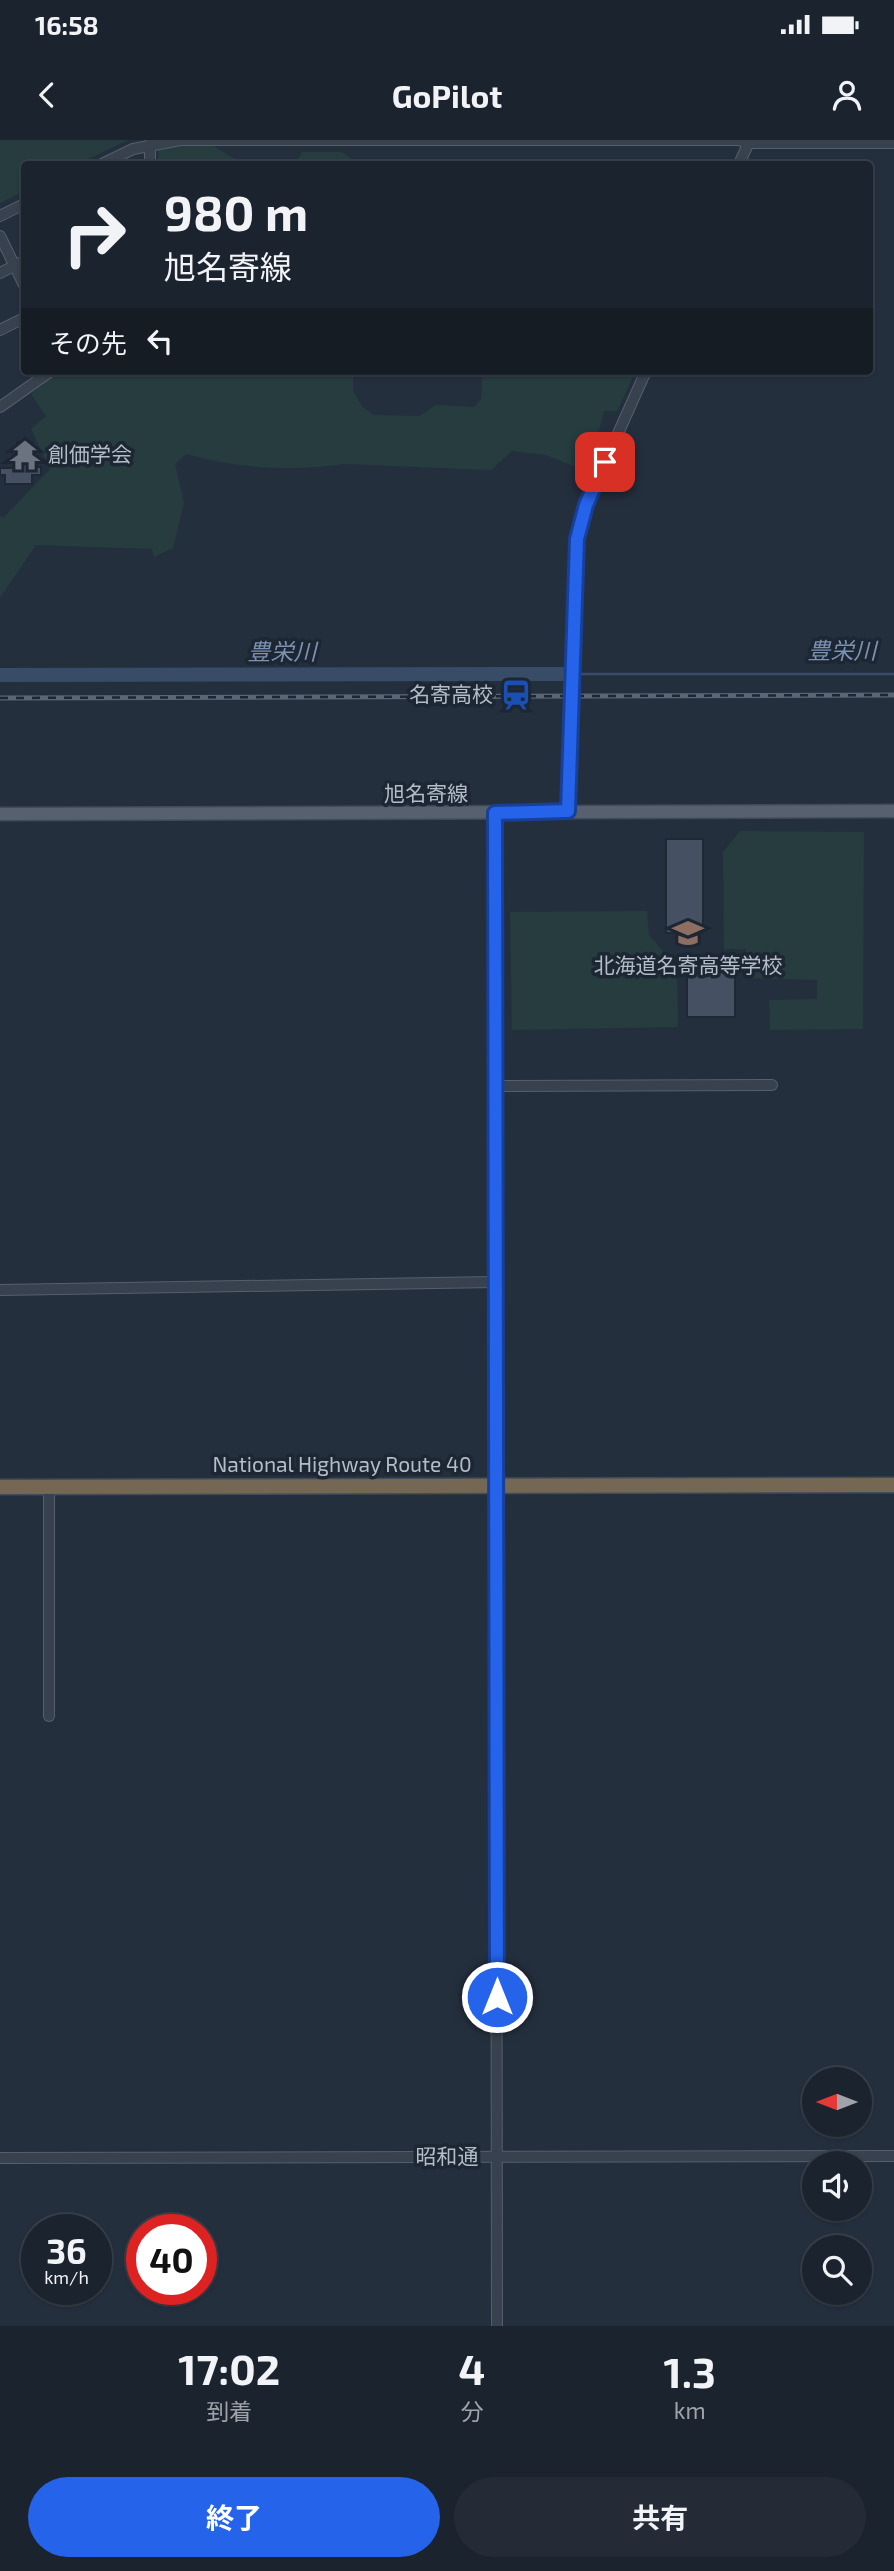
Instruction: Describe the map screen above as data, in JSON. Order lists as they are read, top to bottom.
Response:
{
  "streets": {
    "highway": ["National Highway Route 40"],
    "main road": ["旭名寄線"],
    "street": ["昭和通"]
  },
  "water": ["豊栄川"],
  "places": {
    "temple": ["創価学会"],
    "station": ["名寄高校"],
    "school or university": ["北海道名寄高等学校"]
  },
  "north": "left",
  "page": {
    "status": "16:58",
    "header": "GoPilot",
    "turn": ["980 m", "旭名寄線"],
    "then": "その先",
    "speed": "36 km/h",
    "limit": "40",
    "eta": [
      "17:02",
      "到着",
      "4",
      "分",
      "1.3",
      "km"
    ],
    "buttons": ["終了", "共有"]
  }
}
